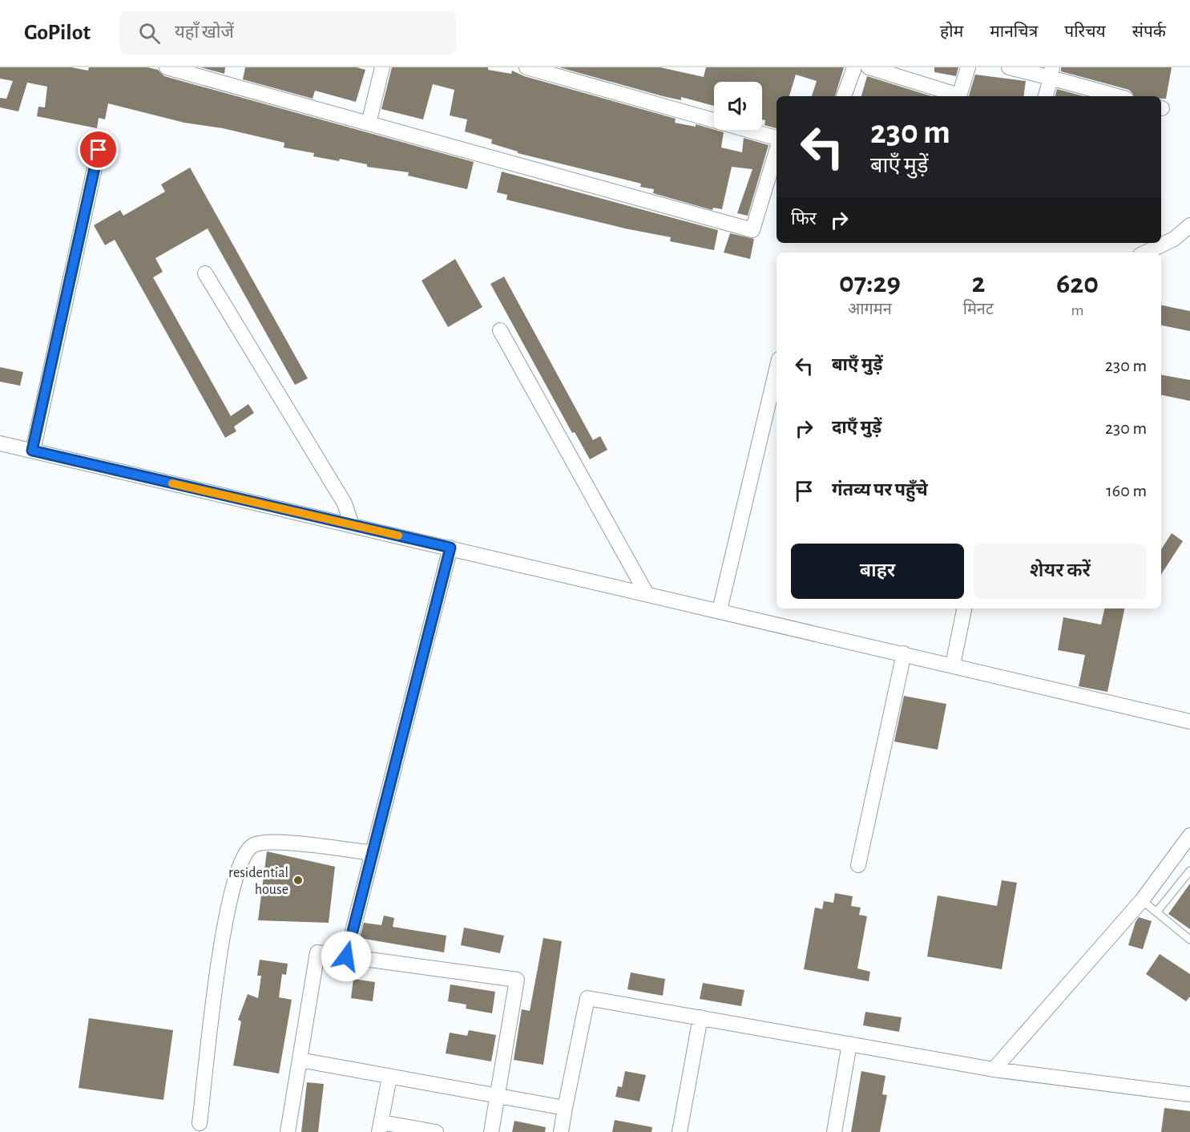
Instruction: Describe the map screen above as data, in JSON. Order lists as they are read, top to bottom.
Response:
{
  "places": ["residential house"],
  "page": {
    "header": "GoPilot",
    "search": "यहाँ खोजें",
    "nav": [
      "होम",
      "मानचित्र",
      "परिचय",
      "संपर्क"
    ],
    "turn": ["230 m", "बाएँ मुड़ें"],
    "then": "फिर",
    "eta": [
      "07:29",
      "आगमन",
      "2",
      "मिनट",
      "620",
      "m"
    ],
    "list": [
      {
        "name": "बाएँ मुड़ें",
        "value": "230 m"
      },
      {
        "name": "दाएँ मुड़ें",
        "value": "230 m"
      },
      {
        "name": "गंतव्य पर पहुँचे",
        "value": "160 m"
      }
    ],
    "buttons": ["बाहर", "शेयर करें"]
  }
}
